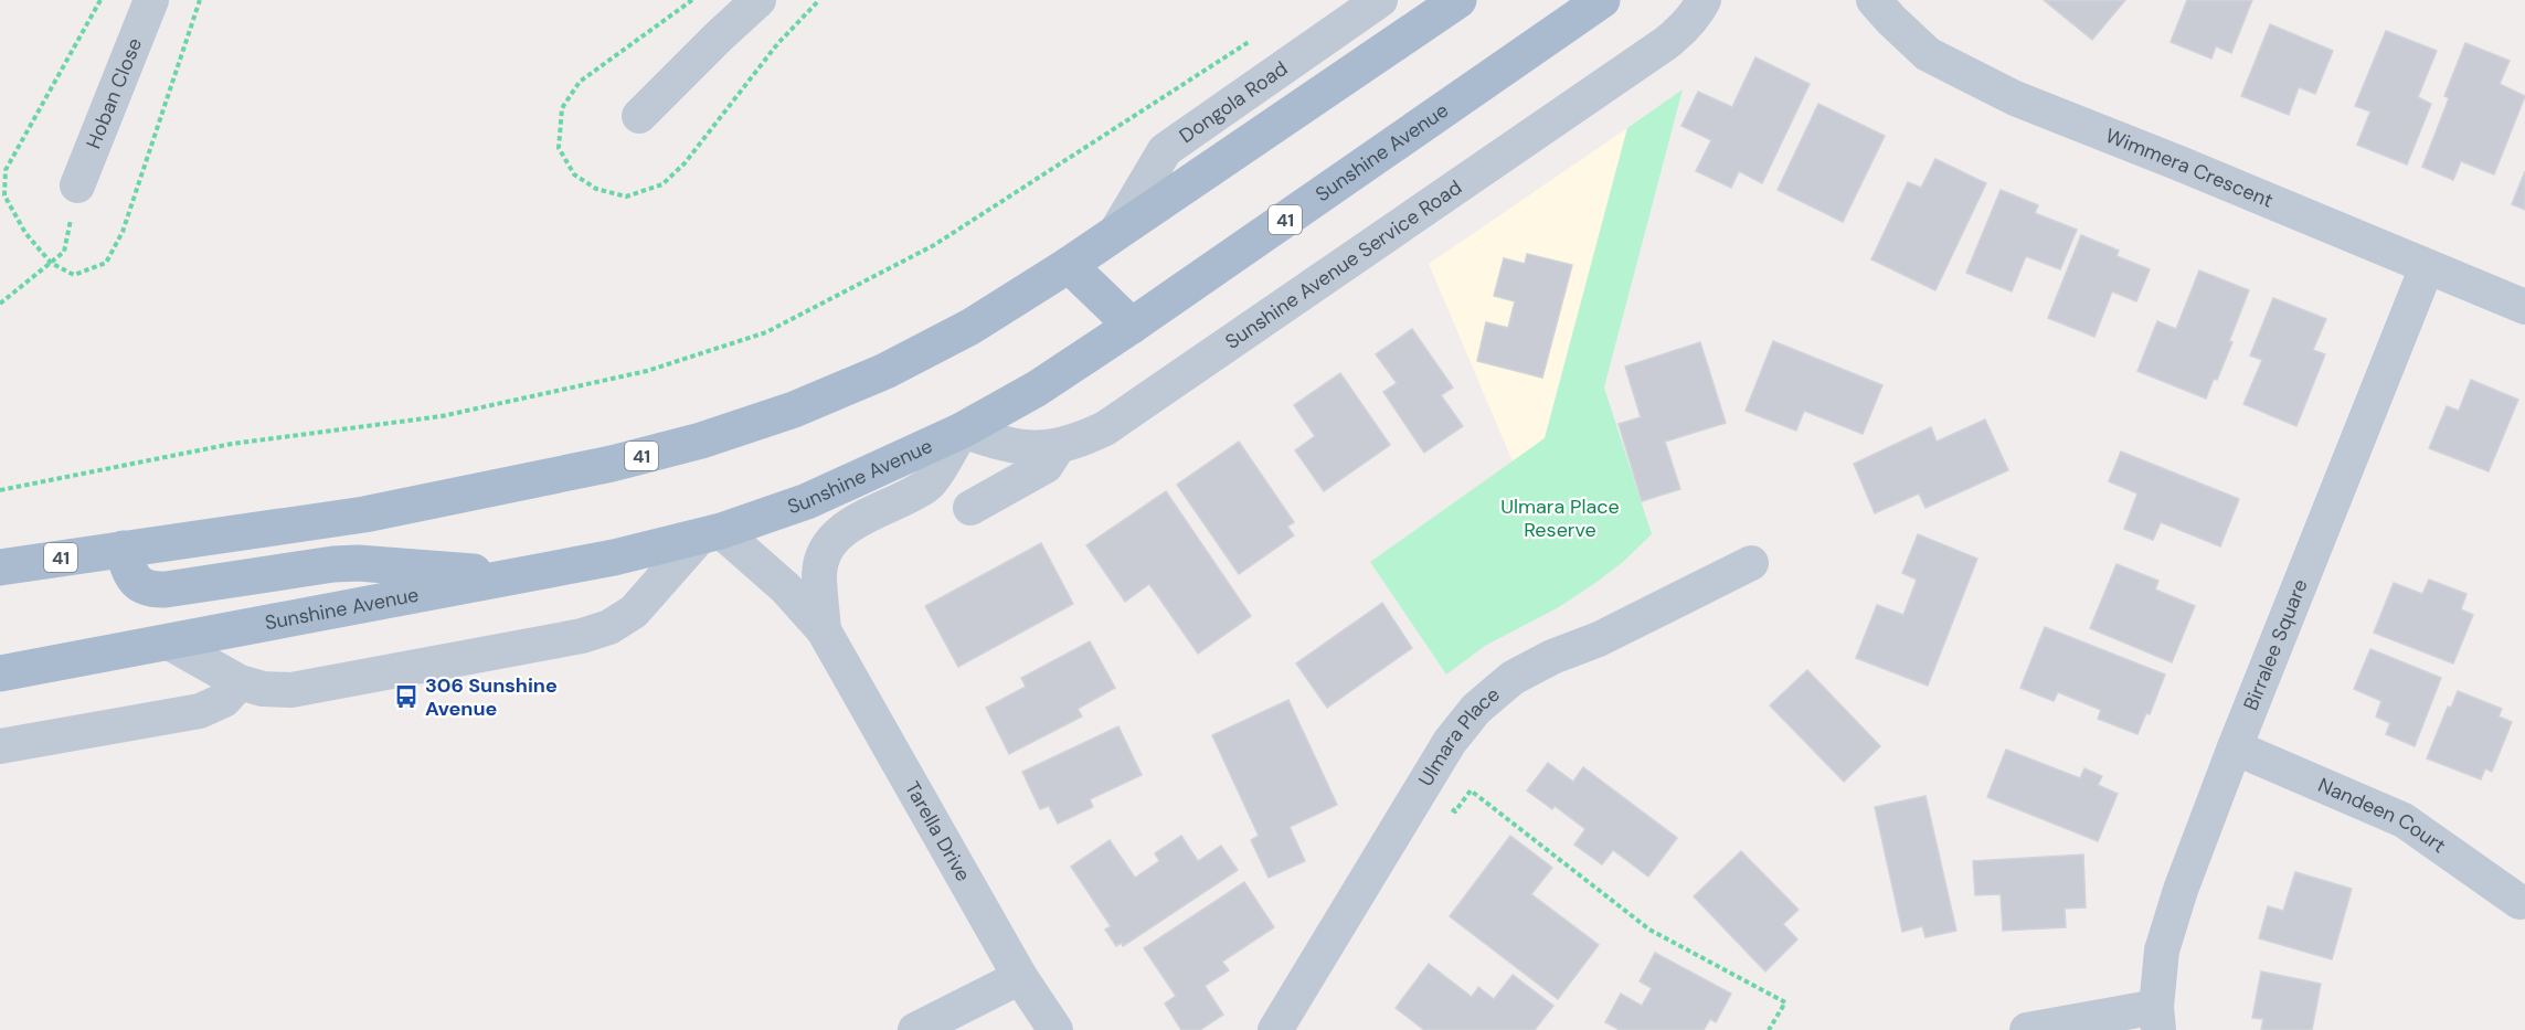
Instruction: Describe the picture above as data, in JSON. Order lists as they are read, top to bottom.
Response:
{
  "streets": {
    "main road": ["Sunshine Avenue", "41"],
    "street": [
      "Hoban Close",
      "Dongola Road",
      "Wimmera Crescent",
      "Sunshine Avenue Service Road",
      "Birralee Square",
      "Ulmara Place",
      "Nandeen Court",
      "Tarella Drive"
    ]
  },
  "crossings": [
    ["Dongola Road", "41"],
    ["Sunshine Avenue", "Tarella Drive"],
    ["Wimmera Crescent", "Birralee Square"],
    ["Birralee Square", "Nandeen Court"]
  ],
  "parks": ["Ulmara Place Reserve"],
  "places": {
    "bus stop": ["306 Sunshine Avenue"]
  }
}
